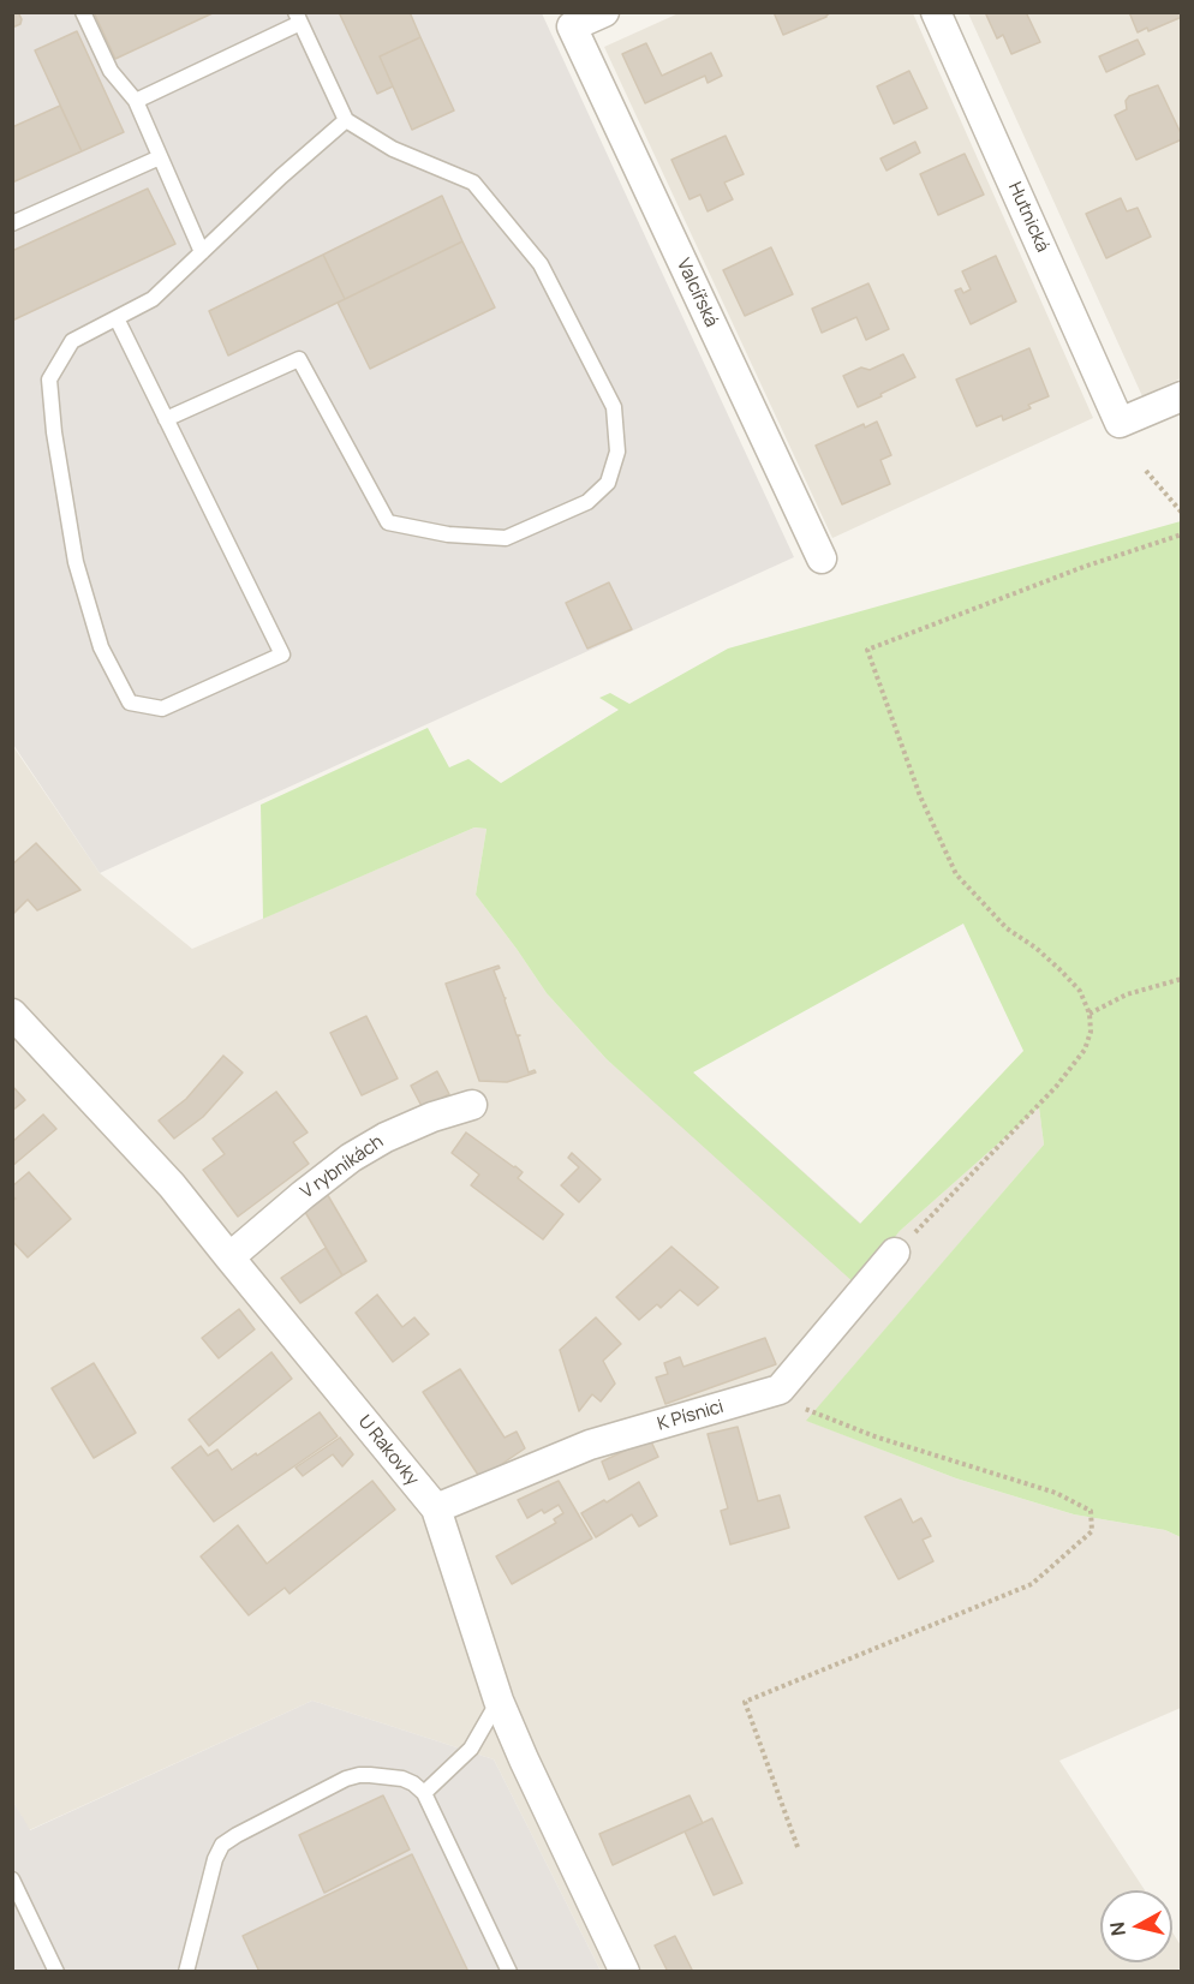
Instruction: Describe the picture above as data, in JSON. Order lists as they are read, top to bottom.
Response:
{
  "streets": {
    "street": [
      "Hutnická",
      "Valcířská",
      "V rybníkách",
      "K Písnici",
      "U Rakovky"
    ]
  },
  "crossings": [
    ["V rybníkách", "U Rakovky"],
    ["K Písnici", "U Rakovky"]
  ],
  "north": "left"
}
